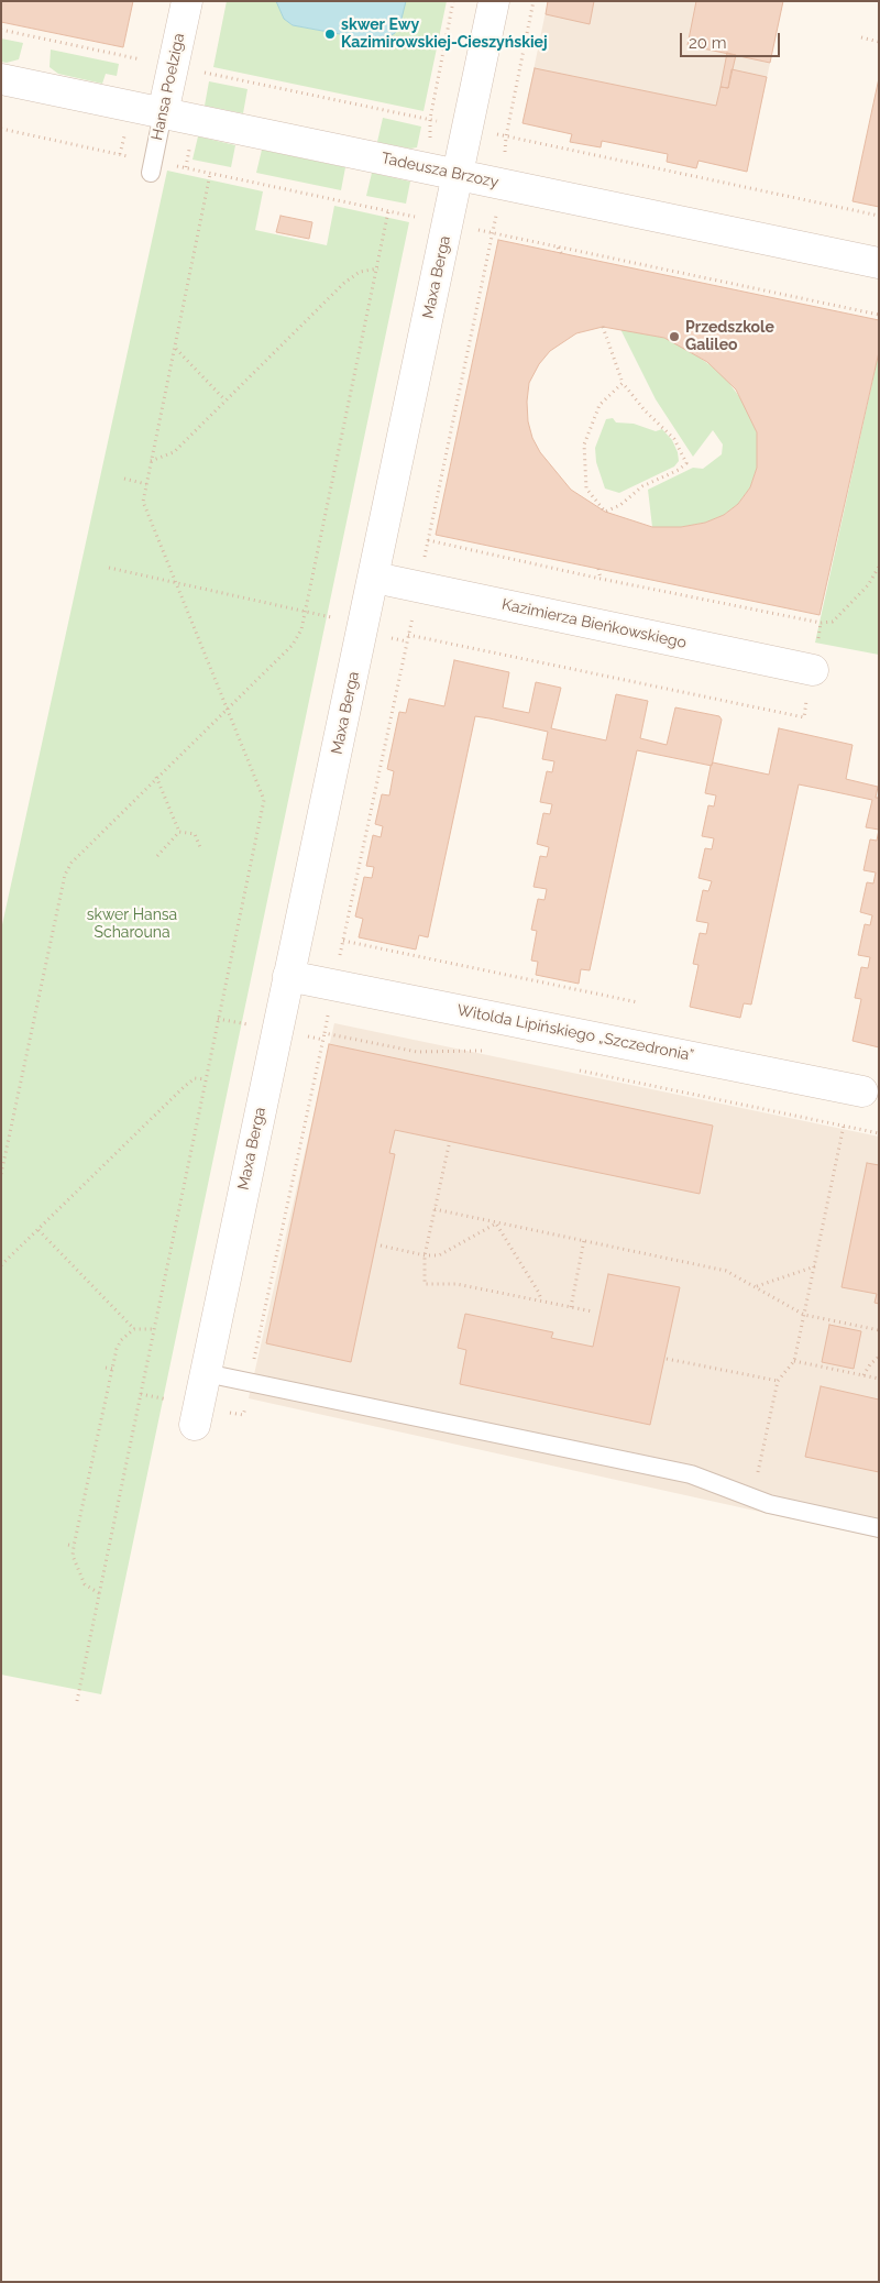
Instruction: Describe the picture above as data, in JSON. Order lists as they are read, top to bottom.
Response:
{
  "streets": {
    "street": [
      "Hansa Poelziga",
      "Tadeusza Brzozy",
      "Maxa Berga",
      "Kazimierza Bieńkowskiego",
      "Witolda Lipińskiego „Szczedronia”"
    ]
  },
  "crossings": [
    ["Hansa Poelziga", "Tadeusza Brzozy"],
    ["Tadeusza Brzozy", "Maxa Berga"],
    ["Maxa Berga", "Kazimierza Bieńkowskiego"],
    ["Maxa Berga", "Witolda Lipińskiego „Szczedronia”"]
  ],
  "parks": ["skwer Hansa Scharouna"],
  "places": ["skwer Ewy Kazimirowskiej-Cieszyńskiej", "Przedszkole Galileo"],
  "scale_bar": "20 m"
}
